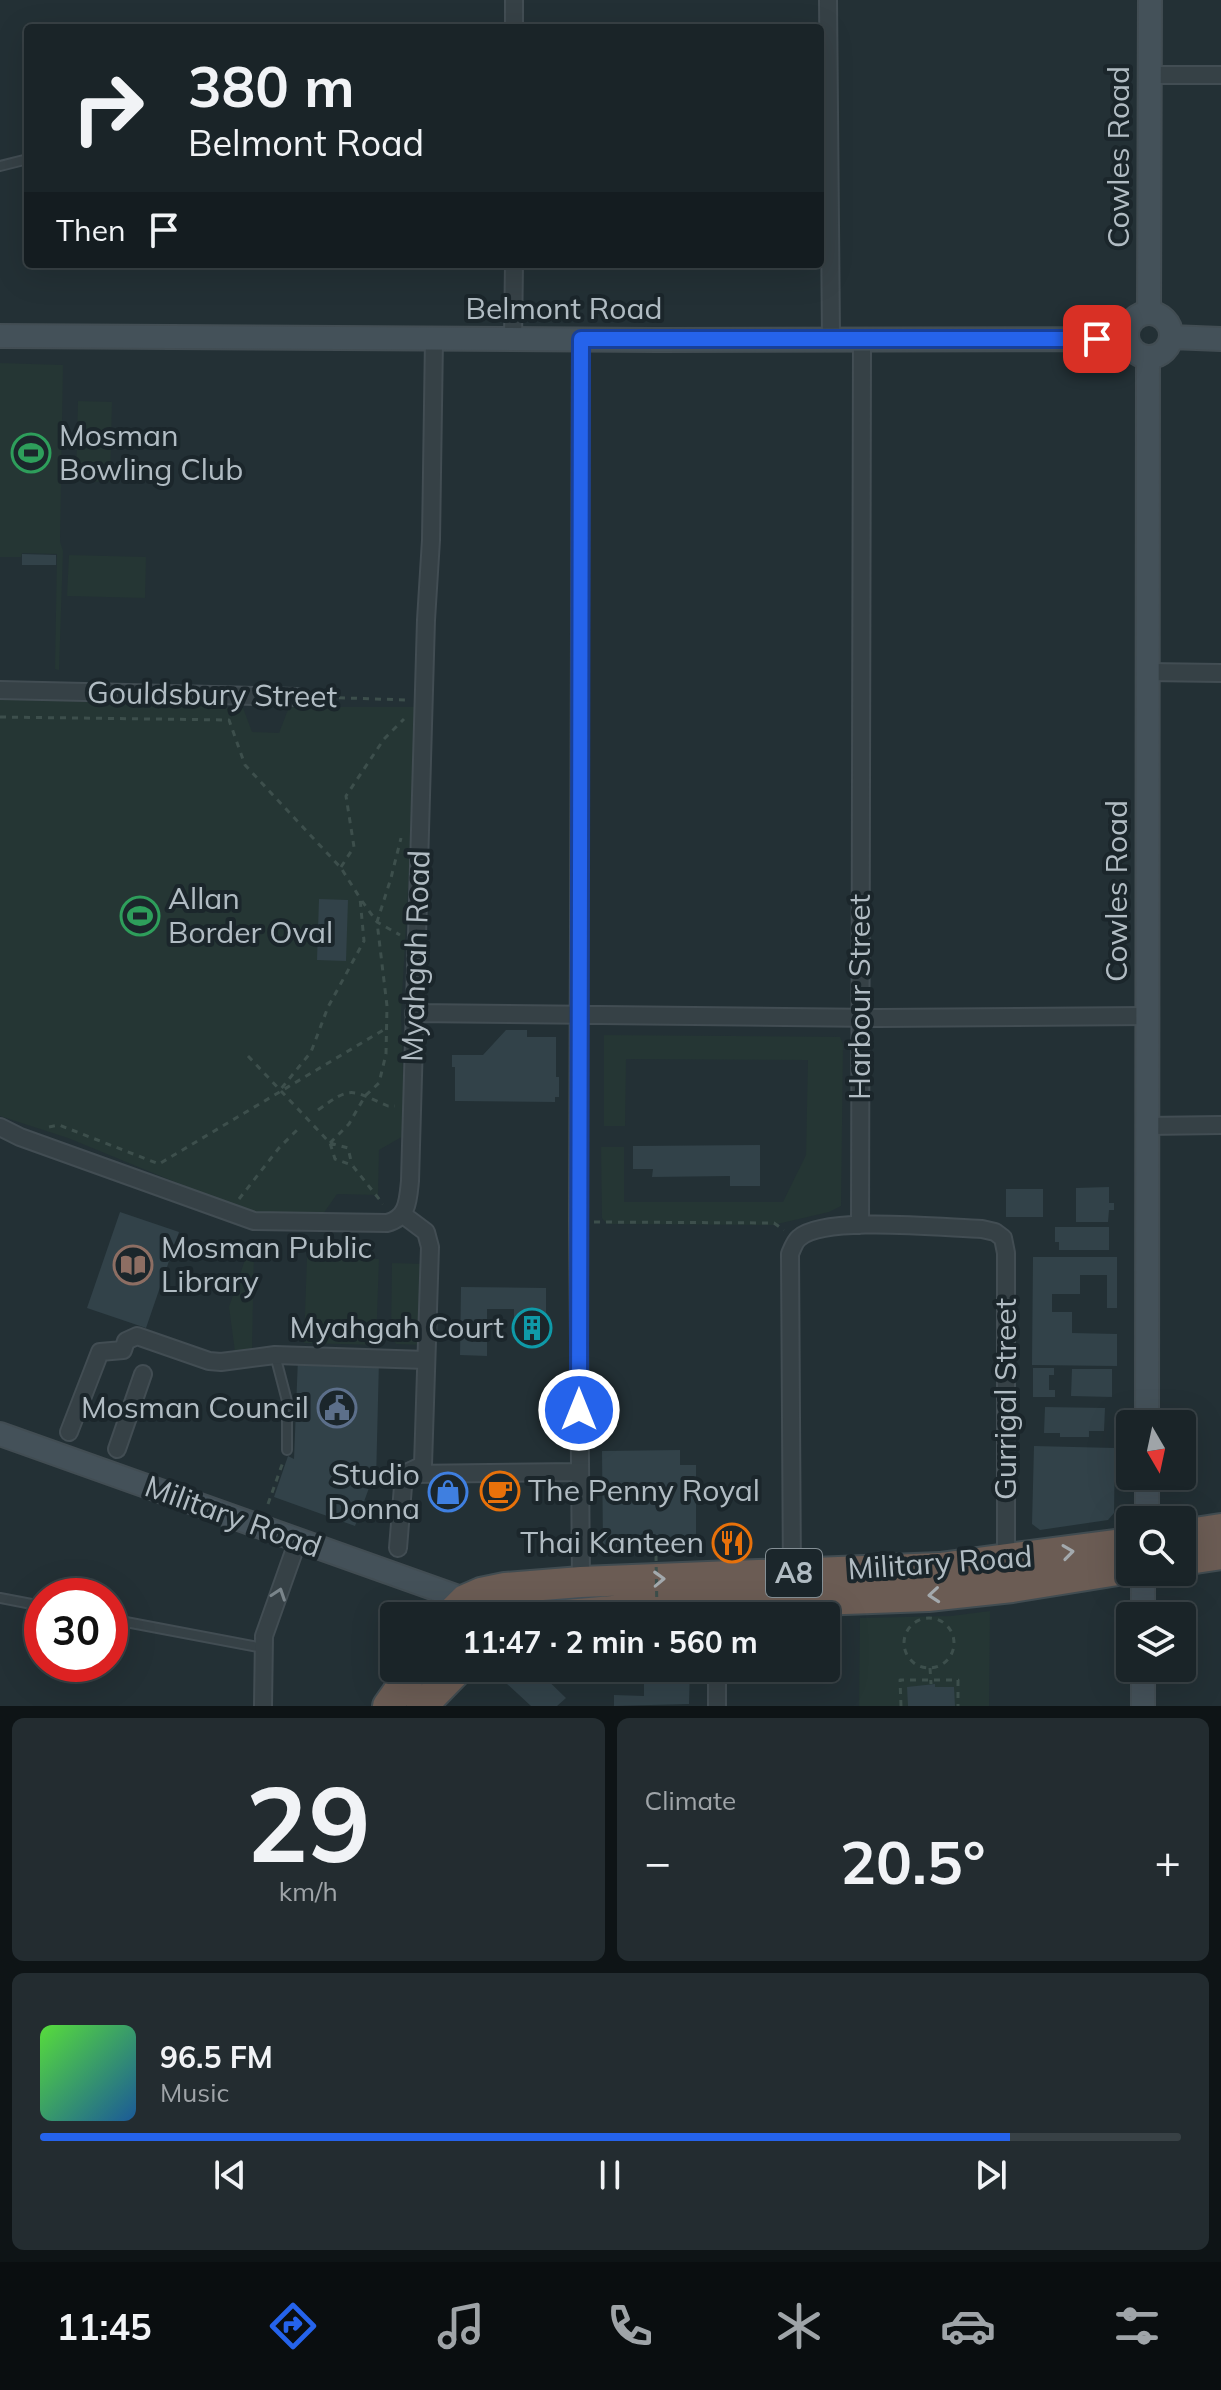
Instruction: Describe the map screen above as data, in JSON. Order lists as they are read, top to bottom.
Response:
{
  "streets": {
    "highway": ["Military Road", "A8"],
    "street": [
      "Cowles Road",
      "Belmont Road",
      "Gouldsbury Street",
      "Myahgah Road",
      "Harbour Street",
      "Gurrigal Street"
    ]
  },
  "crossings": [
    ["Cowles Road", "Belmont Road"],
    ["Belmont Road", "Myahgah Road"],
    ["Belmont Road", "Harbour Street"],
    ["Gouldsbury Street", "Myahgah Road"],
    ["Harbour Street", "Gurrigal Street"],
    ["Gurrigal Street", "Military Road"]
  ],
  "places": {
    "sports": ["Mosman Bowling Club", "Allan Border Oval"],
    "library": ["Mosman Public Library"],
    "building": ["Myahgah Court"],
    "public building": ["Mosman Council"],
    "cafe": ["The Penny Royal"],
    "shop": ["Studio Donna"],
    "restaurant": ["Thai Kanteen"]
  },
  "north": "bottom",
  "page": {
    "turn": ["380 m", "Belmont Road"],
    "then": "Then",
    "limit": "30",
    "trip": "11:47 · 2 min · 560 m",
    "tile": [
      ["29", "km/h"],
      "Climate"
    ],
    "heat": ["−", "20.5°", "+"],
    "song": ["96.5 FM", "Music"],
    "tabs": "11:45"
  }
}
